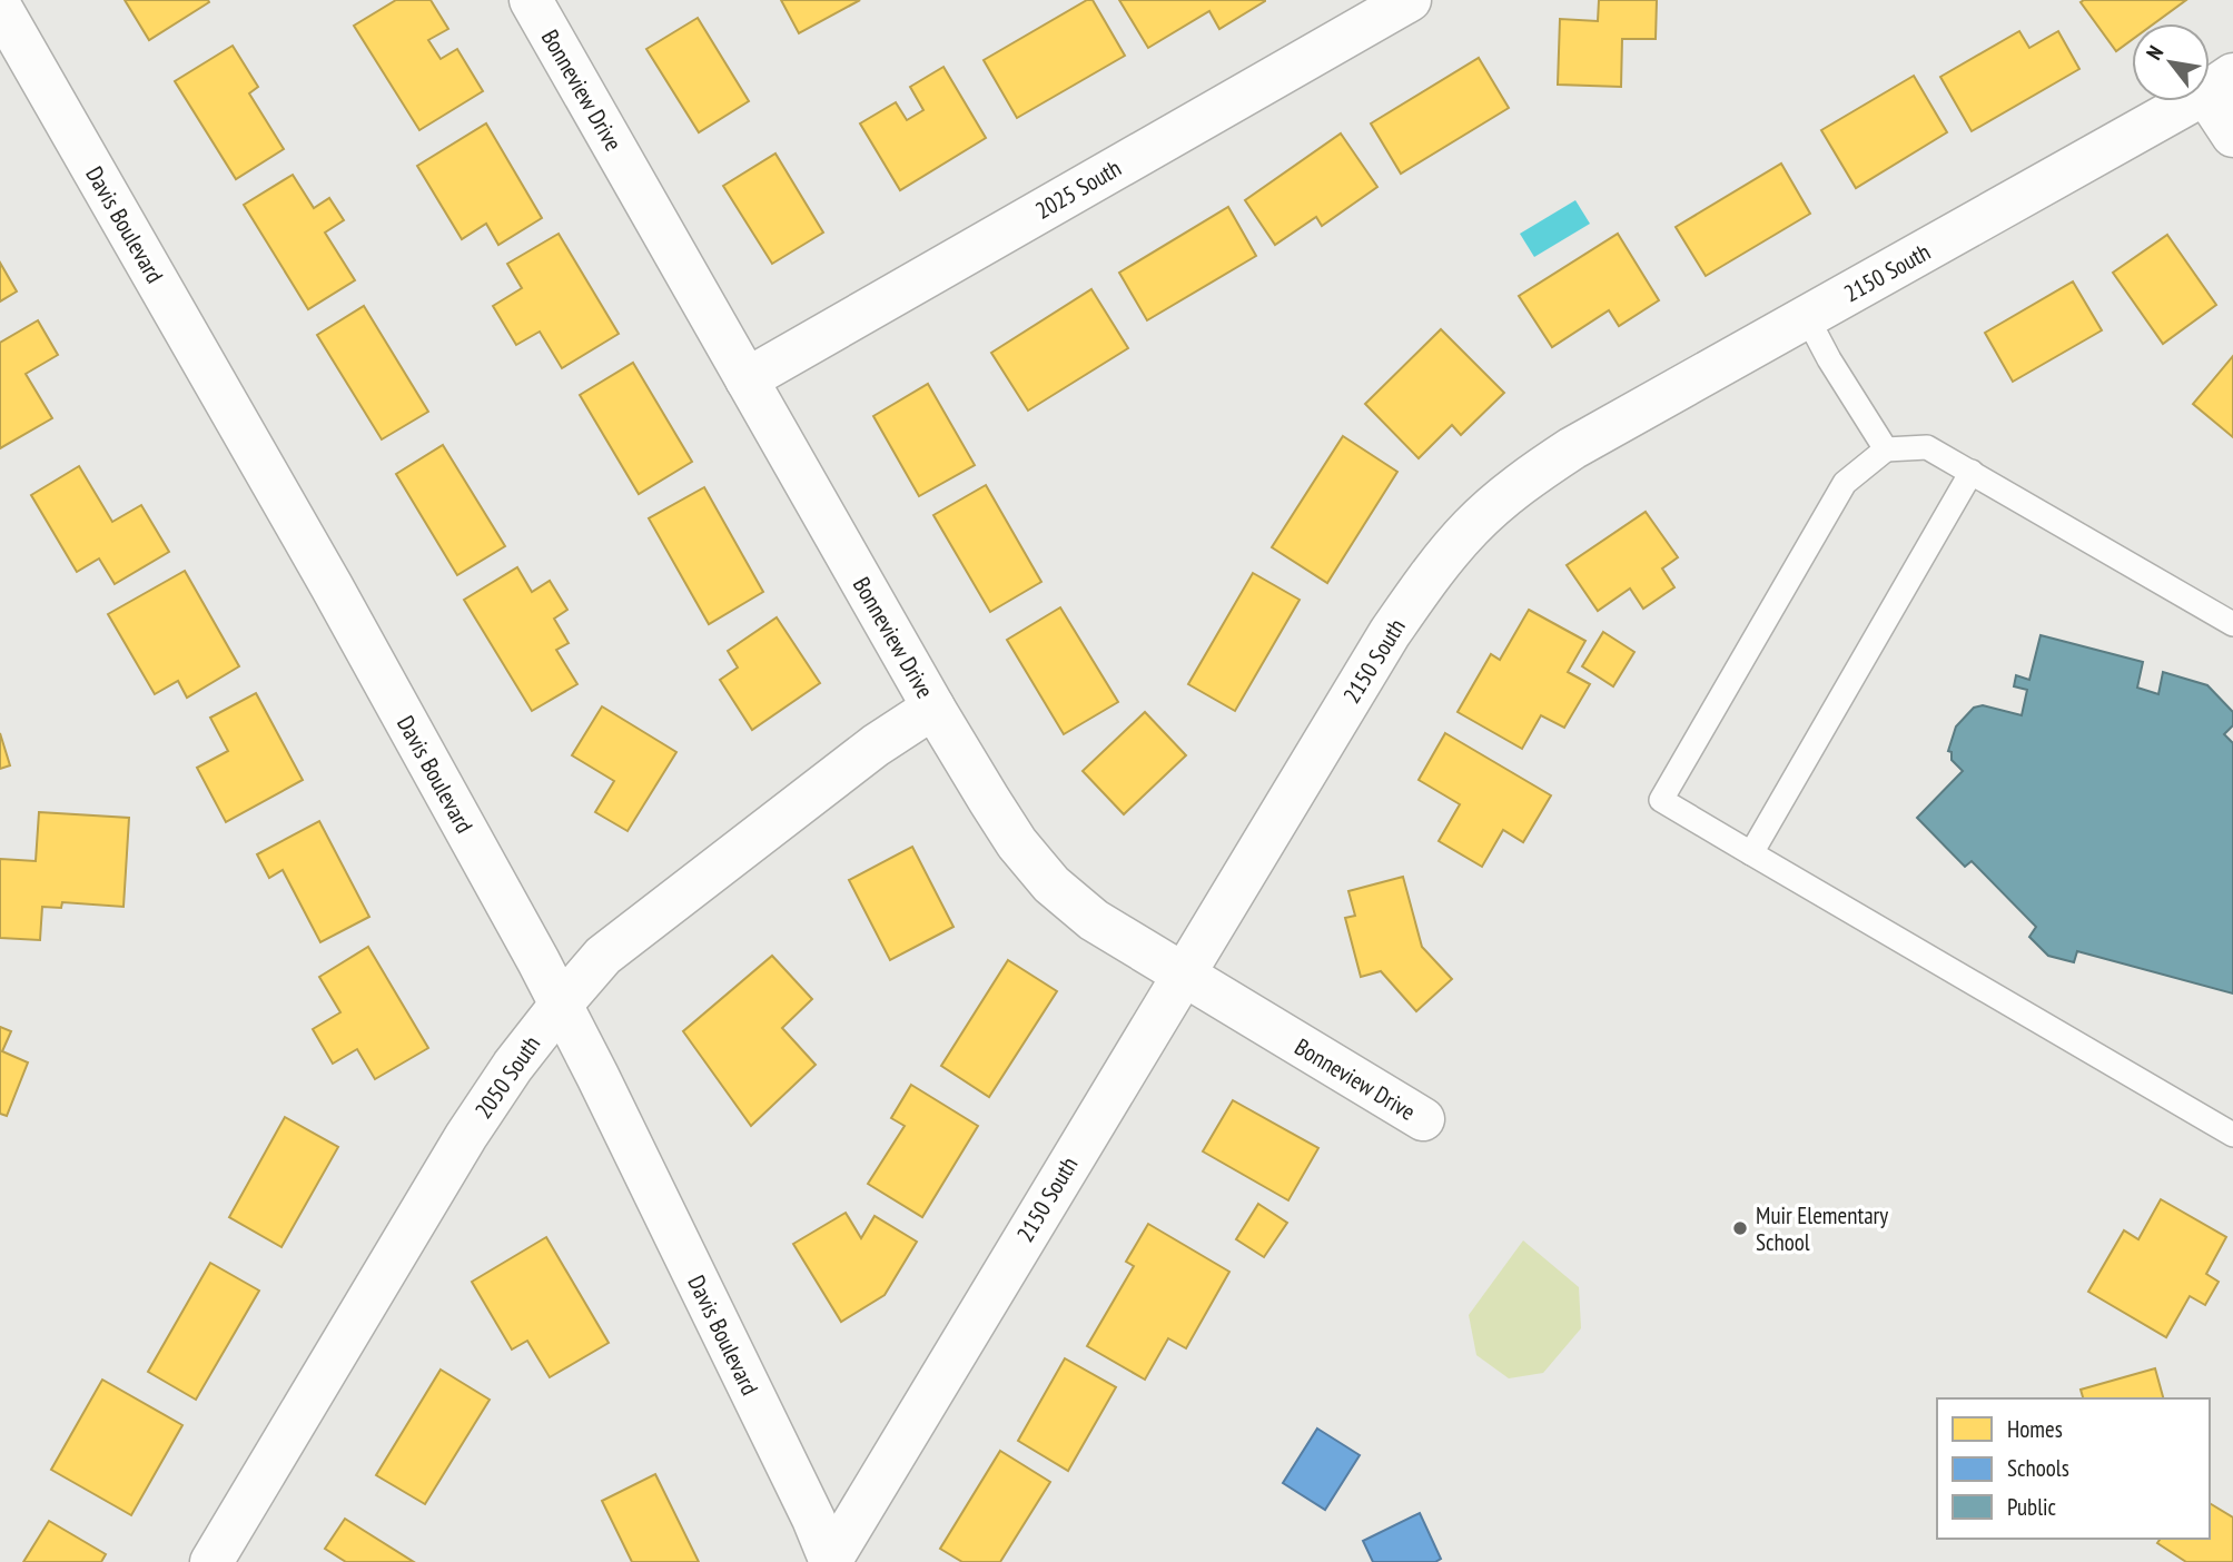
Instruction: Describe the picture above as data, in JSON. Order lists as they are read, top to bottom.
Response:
{
  "streets": {
    "street": [
      "Bonneview Drive",
      "2025 South",
      "Davis Boulevard",
      "2150 South",
      "2050 South"
    ]
  },
  "crossings": [
    ["Bonneview Drive", "2025 South"],
    ["Bonneview Drive", "2150 South"],
    ["Bonneview Drive", "2050 South"],
    ["Davis Boulevard", "2150 South"],
    ["Davis Boulevard", "2050 South"]
  ],
  "places": ["Muir Elementary School"],
  "legend": ["Homes", "Schools", "Public"],
  "north": "top left"
}
